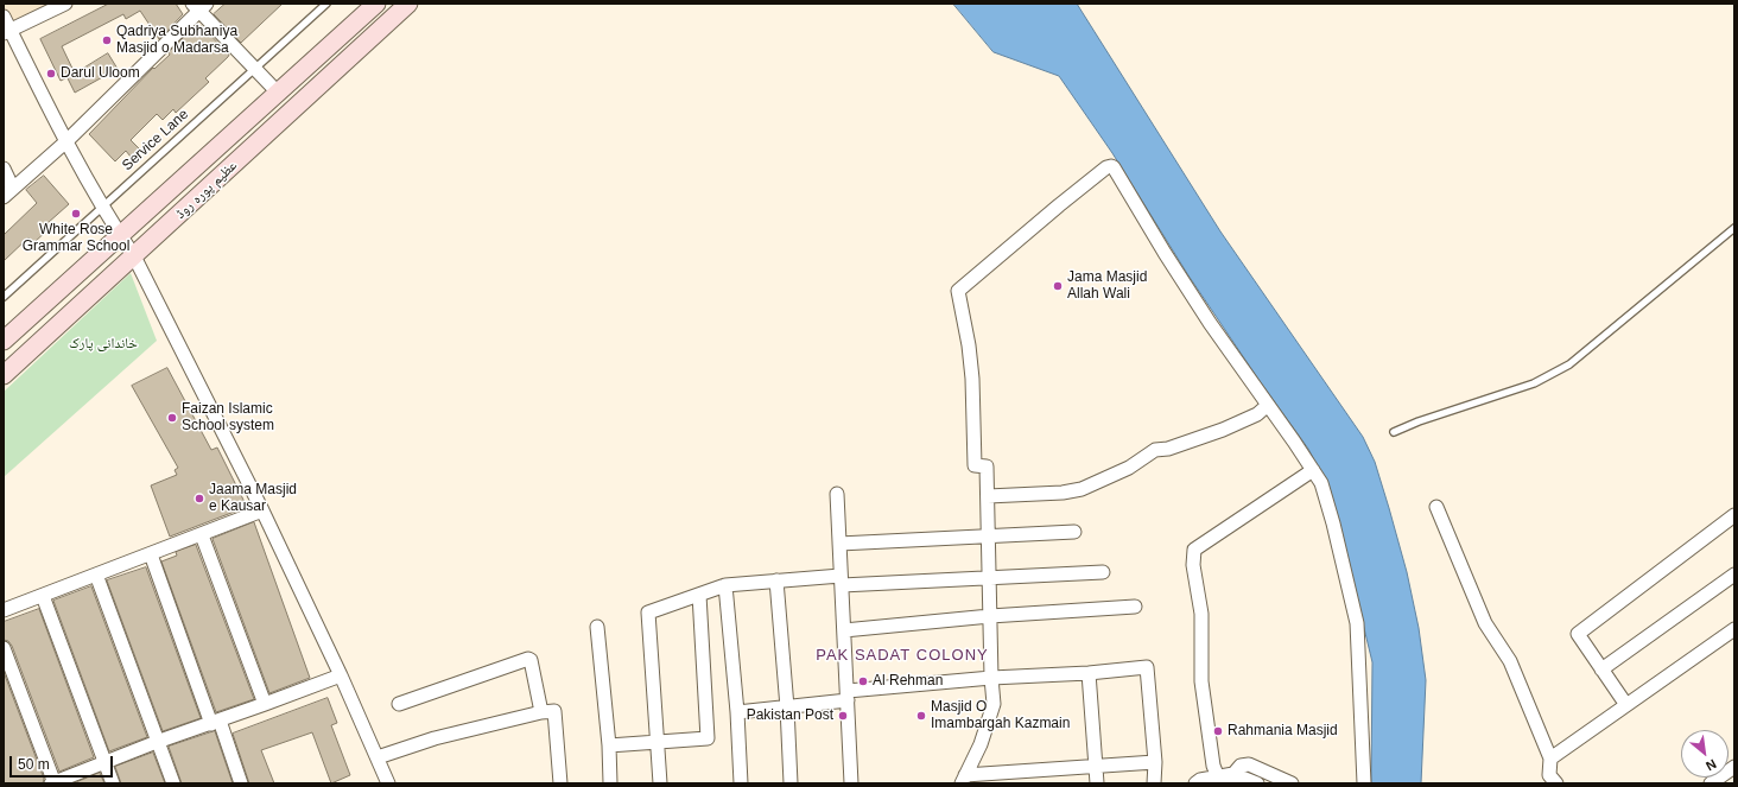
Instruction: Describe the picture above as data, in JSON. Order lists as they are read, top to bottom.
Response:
{
  "streets": {
    "main road": ["عظیم پورہ روڈ"],
    "lane": ["Service Lane"]
  },
  "districts": ["PAK SADAT COLONY"],
  "parks": ["خاندانی پارک"],
  "places": [
    "Qadriya Subhaniya Masjid o Madarsa",
    "Darul Uloom",
    "White Rose Grammar School",
    "Jama Masjid Allah Wali",
    "Faizan Islamic School system",
    "Jaama Masjid e Kausar",
    "Al Rehman",
    "Pakistan Post",
    "Masjid O Imambargah Kazmain",
    "Rahmania Masjid"
  ],
  "scale_bar": "50 m",
  "north": "bottom right"
}
